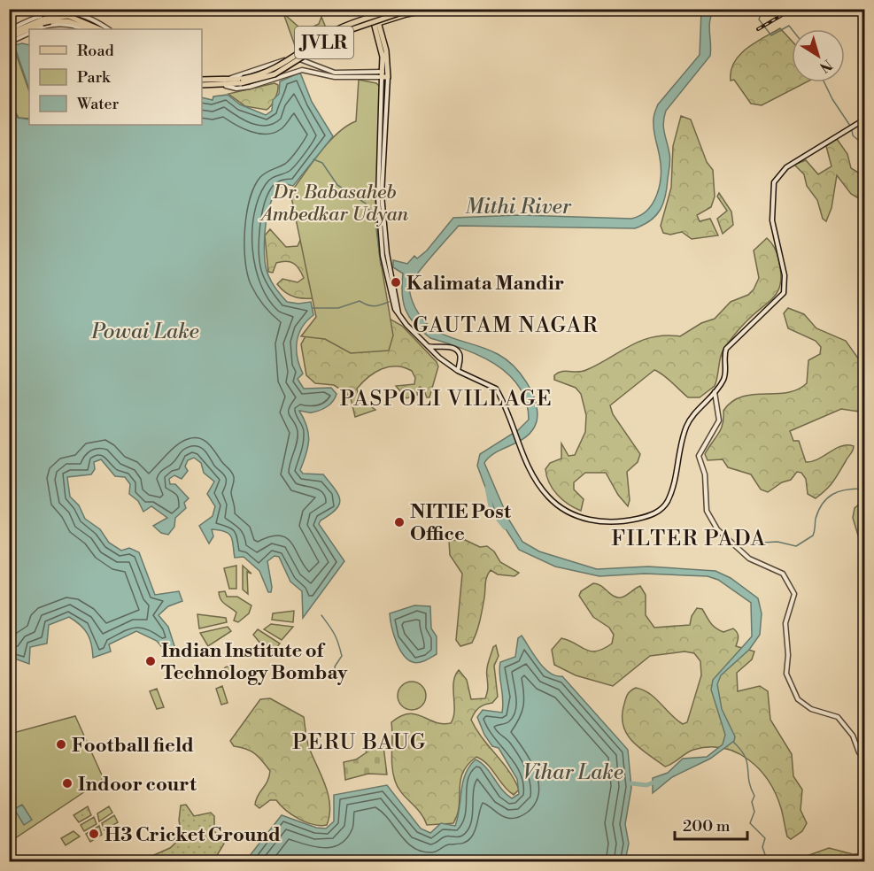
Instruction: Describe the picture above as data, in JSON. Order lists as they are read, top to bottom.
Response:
{
  "streets": {
    "main road": ["JVLR"]
  },
  "districts": [
    "GAUTAM NAGAR",
    "PASPOLI VILLAGE",
    "FILTER PADA",
    "PERU BAUG"
  ],
  "water": ["Mithi River", "Powai Lake", "Vihar Lake"],
  "parks": ["Dr. Babasaheb Ambedkar Udyan"],
  "places": [
    "Kalimata Mandir",
    "NITIE Post Office",
    "Indian Institute of Technology Bombay",
    "Football field",
    "Indoor court",
    "H3 Cricket Ground"
  ],
  "legend": ["Road", "Park", "Water"],
  "scale_bar": "200 m",
  "north": "bottom right"
}
